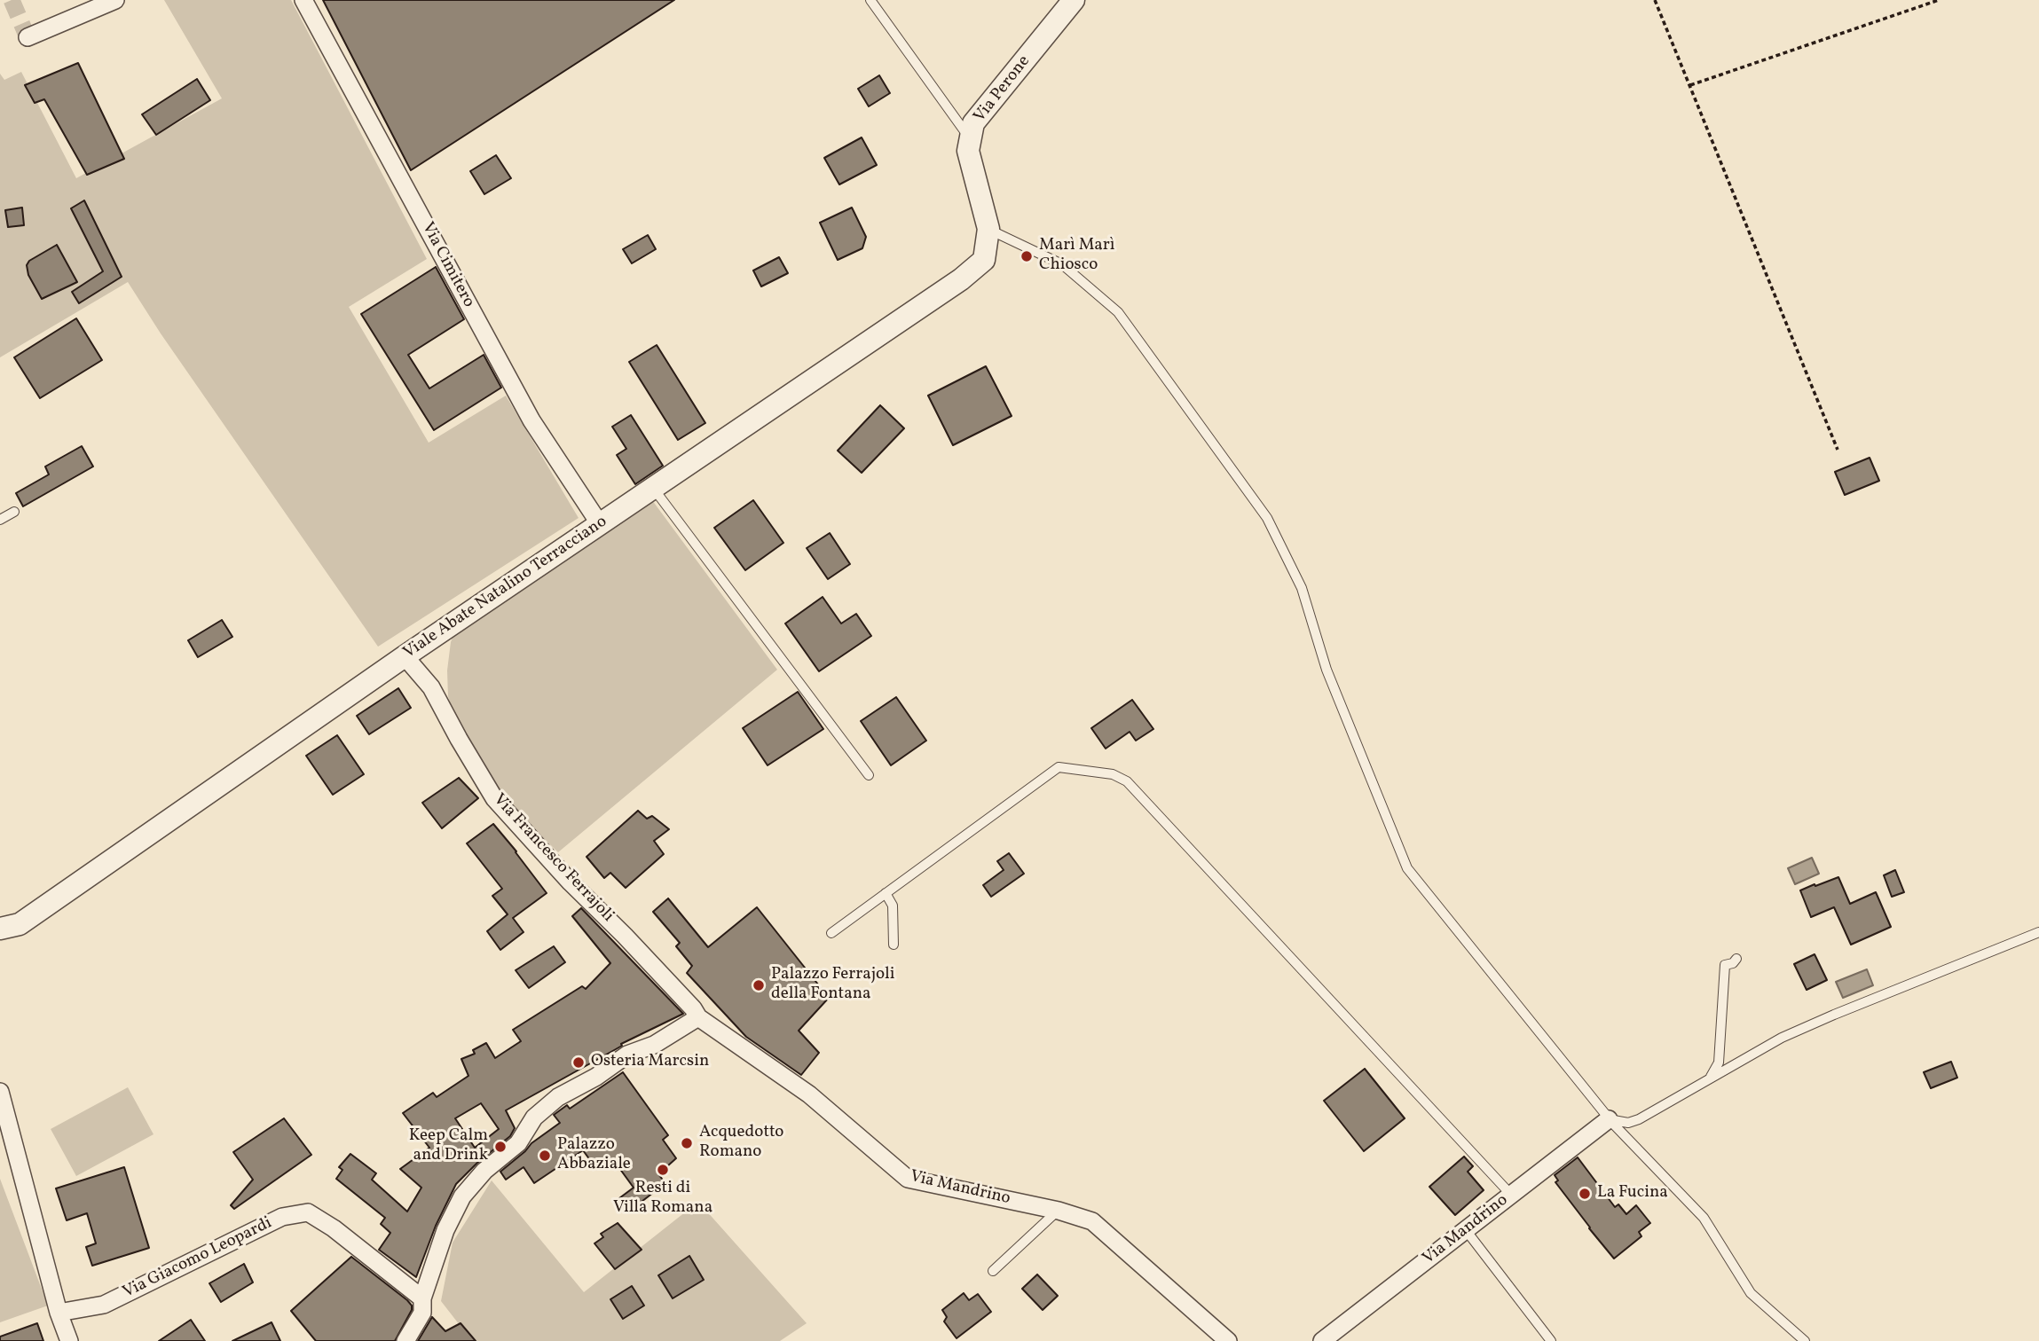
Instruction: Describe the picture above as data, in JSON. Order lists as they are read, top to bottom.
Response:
{
  "streets": {
    "street": [
      "Via Perone",
      "Via Cimitero",
      "Viale Abate Natalino Terracciano",
      "Via Francesco Ferrajoli",
      "Via Mandrino",
      "Via Giacomo Leopardi"
    ]
  },
  "crossings": [
    ["Via Perone", "Viale Abate Natalino Terracciano"],
    ["Via Cimitero", "Viale Abate Natalino Terracciano"],
    ["Viale Abate Natalino Terracciano", "Via Francesco Ferrajoli"],
    ["Via Francesco Ferrajoli", "Via Mandrino"]
  ],
  "places": [
    "Marì Marì Chiosco",
    "Palazzo Ferrajoli della Fontana",
    "Osteria Marcsin",
    "Acquedotto Romano",
    "Keep Calm and Drink",
    "Palazzo Abbaziale",
    "Resti di Villa Romana",
    "La Fucina"
  ]
}
